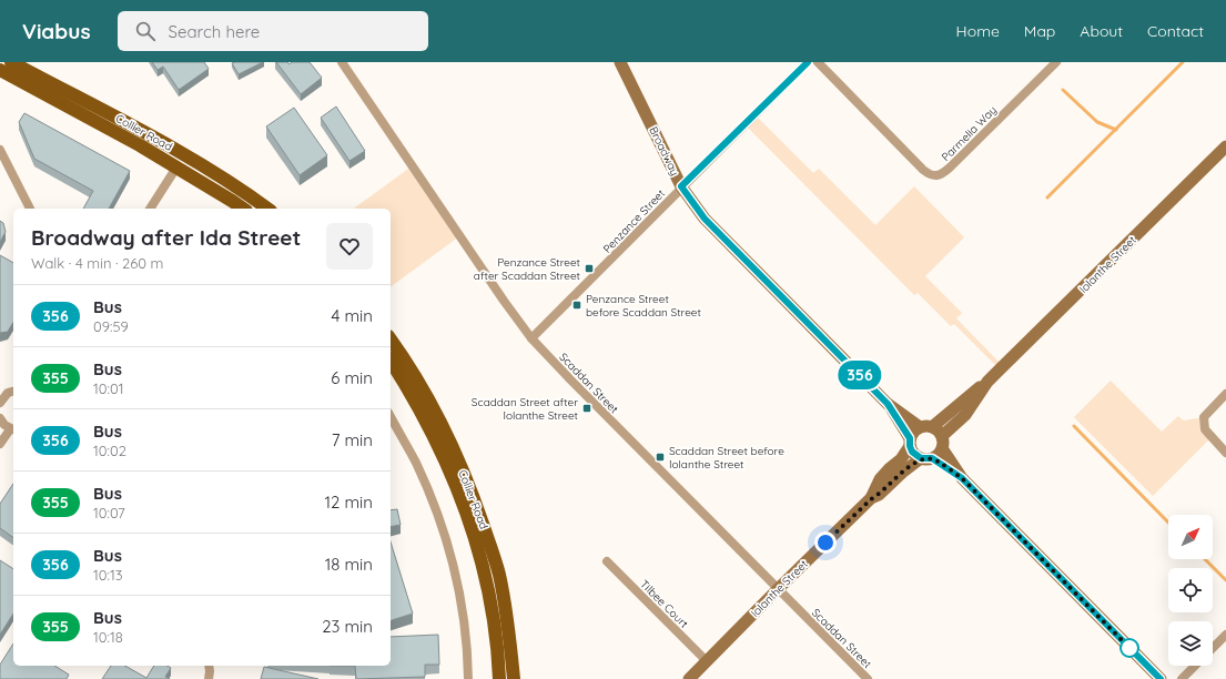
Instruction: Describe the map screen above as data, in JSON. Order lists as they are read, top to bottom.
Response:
{
  "streets": {
    "main road": ["Collier Road"],
    "street": [
      "Parmelia Way",
      "Broadway",
      "Penzance Street",
      "Iolanthe Street",
      "Scaddan Street",
      "Tilbee Court"
    ]
  },
  "crossings": [
    ["Broadway", "Penzance Street"],
    ["Broadway", "Iolanthe Street"],
    ["Penzance Street", "Scaddan Street"],
    ["Iolanthe Street", "Scaddan Street"],
    ["Iolanthe Street", "Tilbee Court"]
  ],
  "places": {
    "transit": [
      "Penzance Street after Scaddan Street",
      "Penzance Street before Scaddan Street",
      "Scaddan Street after Iolanthe Street",
      "Scaddan Street before Iolanthe Street"
    ]
  },
  "lines": ["bus line 356"],
  "north": "top right",
  "page": {
    "header": "Viabus",
    "search": "Search here",
    "nav": [
      "Home",
      "Map",
      "About",
      "Contact"
    ],
    "on_map": "356",
    "heading": ["Broadway after Ida Street", "Walk · 4 min · 260 m"],
    "list": [
      {
        "mark": "356",
        "name": "Bus",
        "note": "09:59",
        "value": "4 min"
      },
      {
        "mark": "355",
        "name": "Bus",
        "note": "10:01",
        "value": "6 min"
      },
      {
        "mark": "356",
        "name": "Bus",
        "note": "10:02",
        "value": "7 min"
      },
      {
        "mark": "355",
        "name": "Bus",
        "note": "10:07",
        "value": "12 min"
      },
      {
        "mark": "356",
        "name": "Bus",
        "note": "10:13",
        "value": "18 min"
      },
      {
        "mark": "355",
        "name": "Bus",
        "note": "10:18",
        "value": "23 min"
      }
    ]
  }
}
